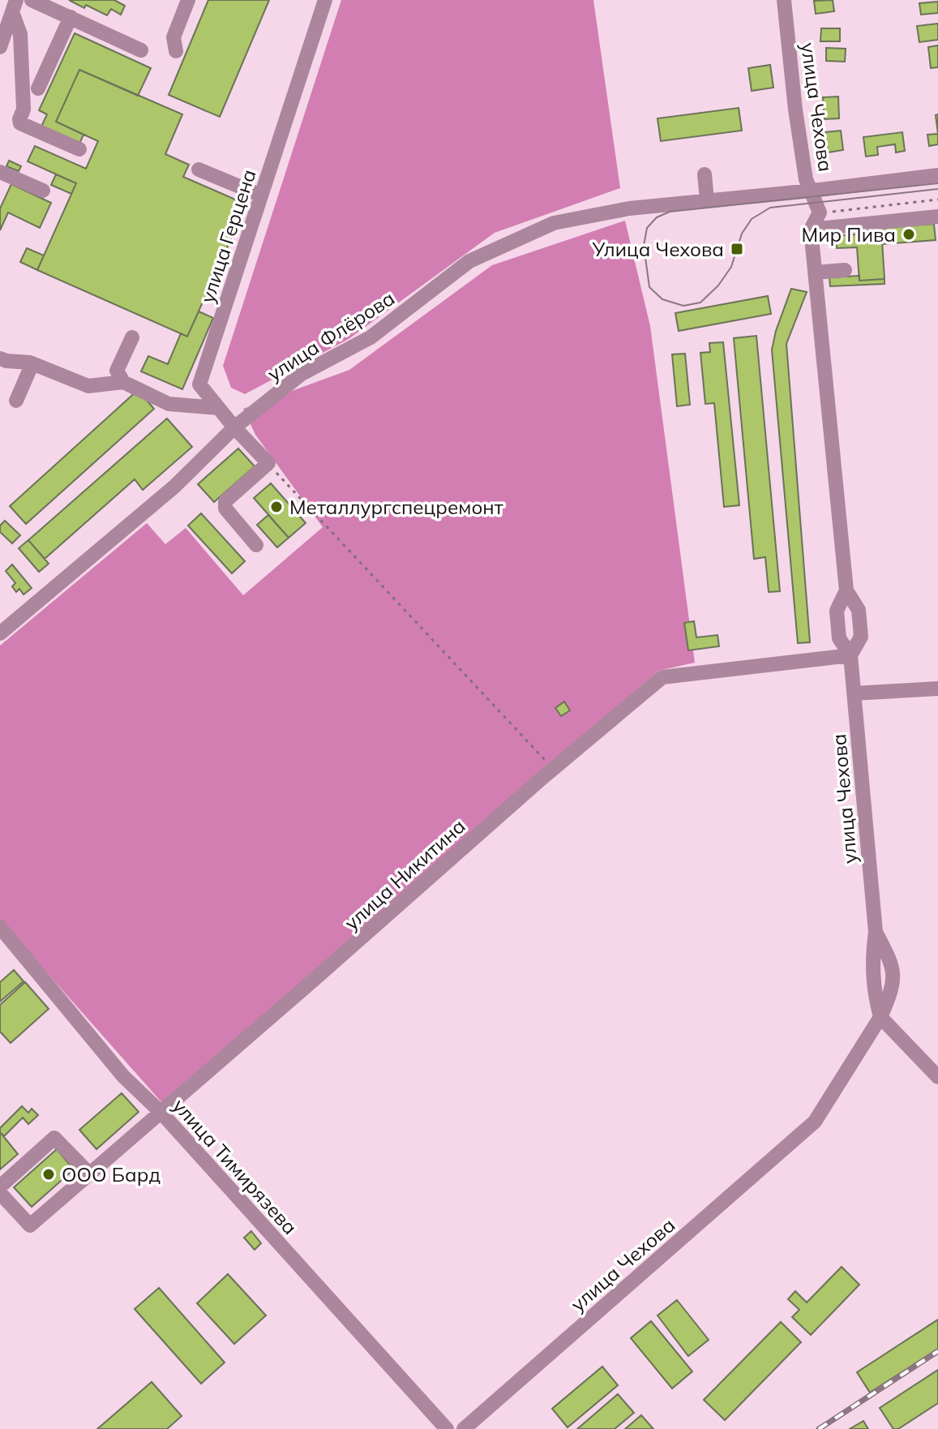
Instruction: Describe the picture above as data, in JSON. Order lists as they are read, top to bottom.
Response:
{
  "streets": {
    "street": [
      "улица Чехова",
      "улица Герцена",
      "улица Флёрова",
      "улица Никитина",
      "улица Тимирязева"
    ]
  },
  "crossings": [
    ["улица Чехова", "улица Флёрова"],
    ["улица Чехова", "улица Никитина"],
    ["улица Герцена", "улица Флёрова"],
    ["улица Никитина", "улица Тимирязева"]
  ],
  "places": {
    "other": ["Мир Пива", "Металлургспецремонт", "ООО Бард"],
    "transit": ["Улица Чехова"]
  }
}
